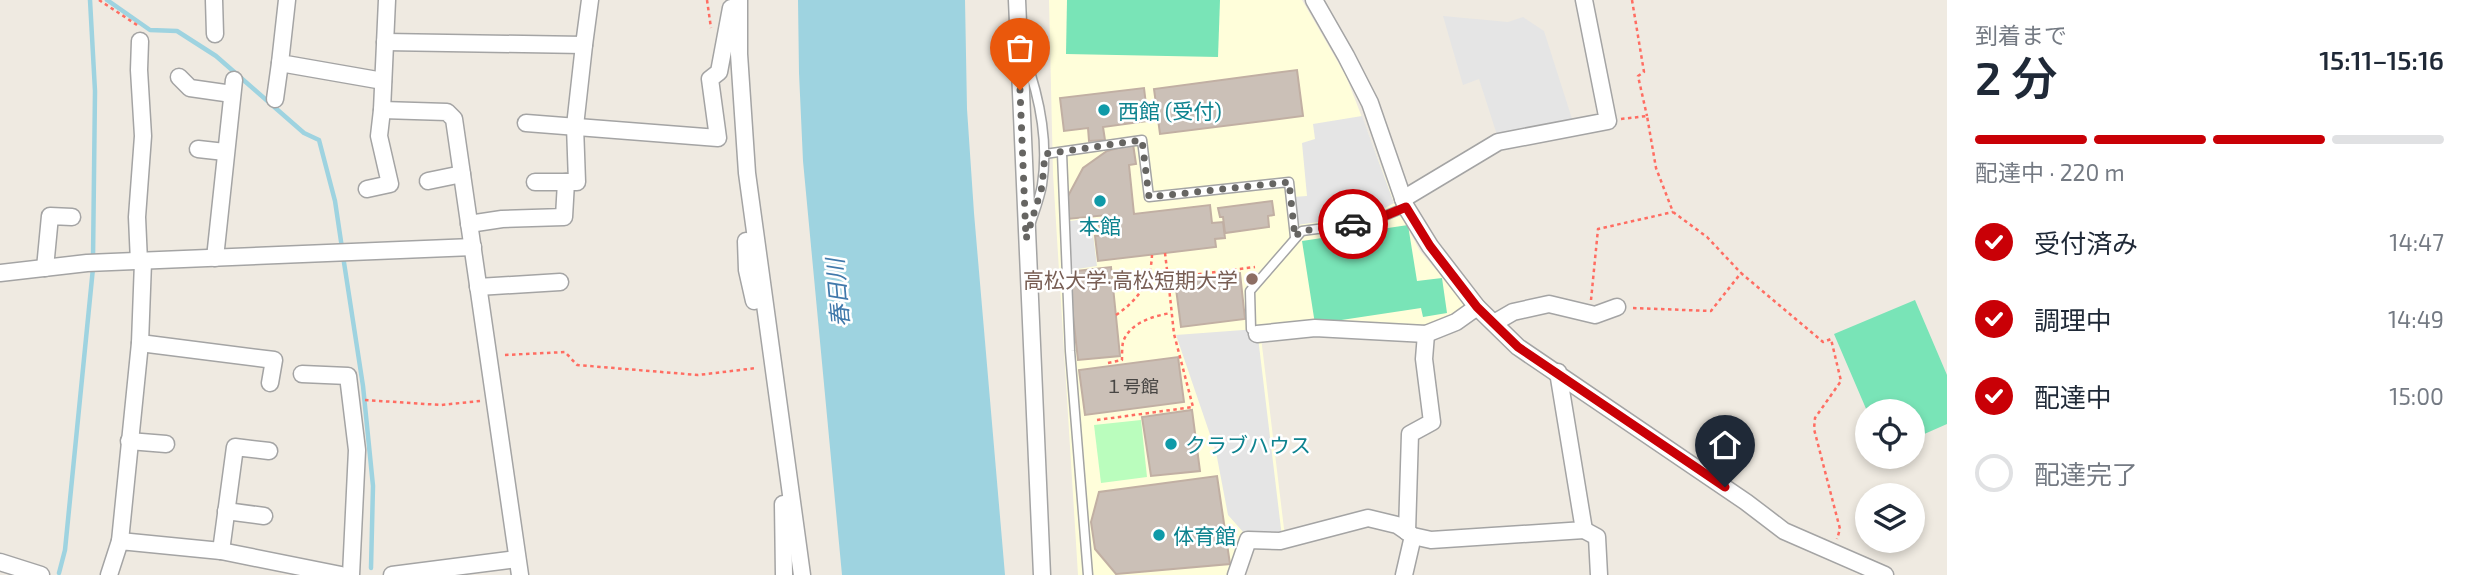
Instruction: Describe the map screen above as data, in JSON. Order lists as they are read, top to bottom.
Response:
{
  "water": ["春日川"],
  "places": [
    "西館 (受付)",
    "本館",
    "高松大学·高松短期大学",
    "クラブハウス",
    "体育館"
  ],
  "house_numbers": ["１号館"],
  "page": {
    "heading": ["2 分", "到着まで", "15:11–15:16"],
    "bar": "配達中 · 220 m",
    "list": [
      ["受付済み", "14:47"],
      ["調理中", "14:49"],
      ["配達中", "15:00"],
      "配達完了"
    ]
  }
}
